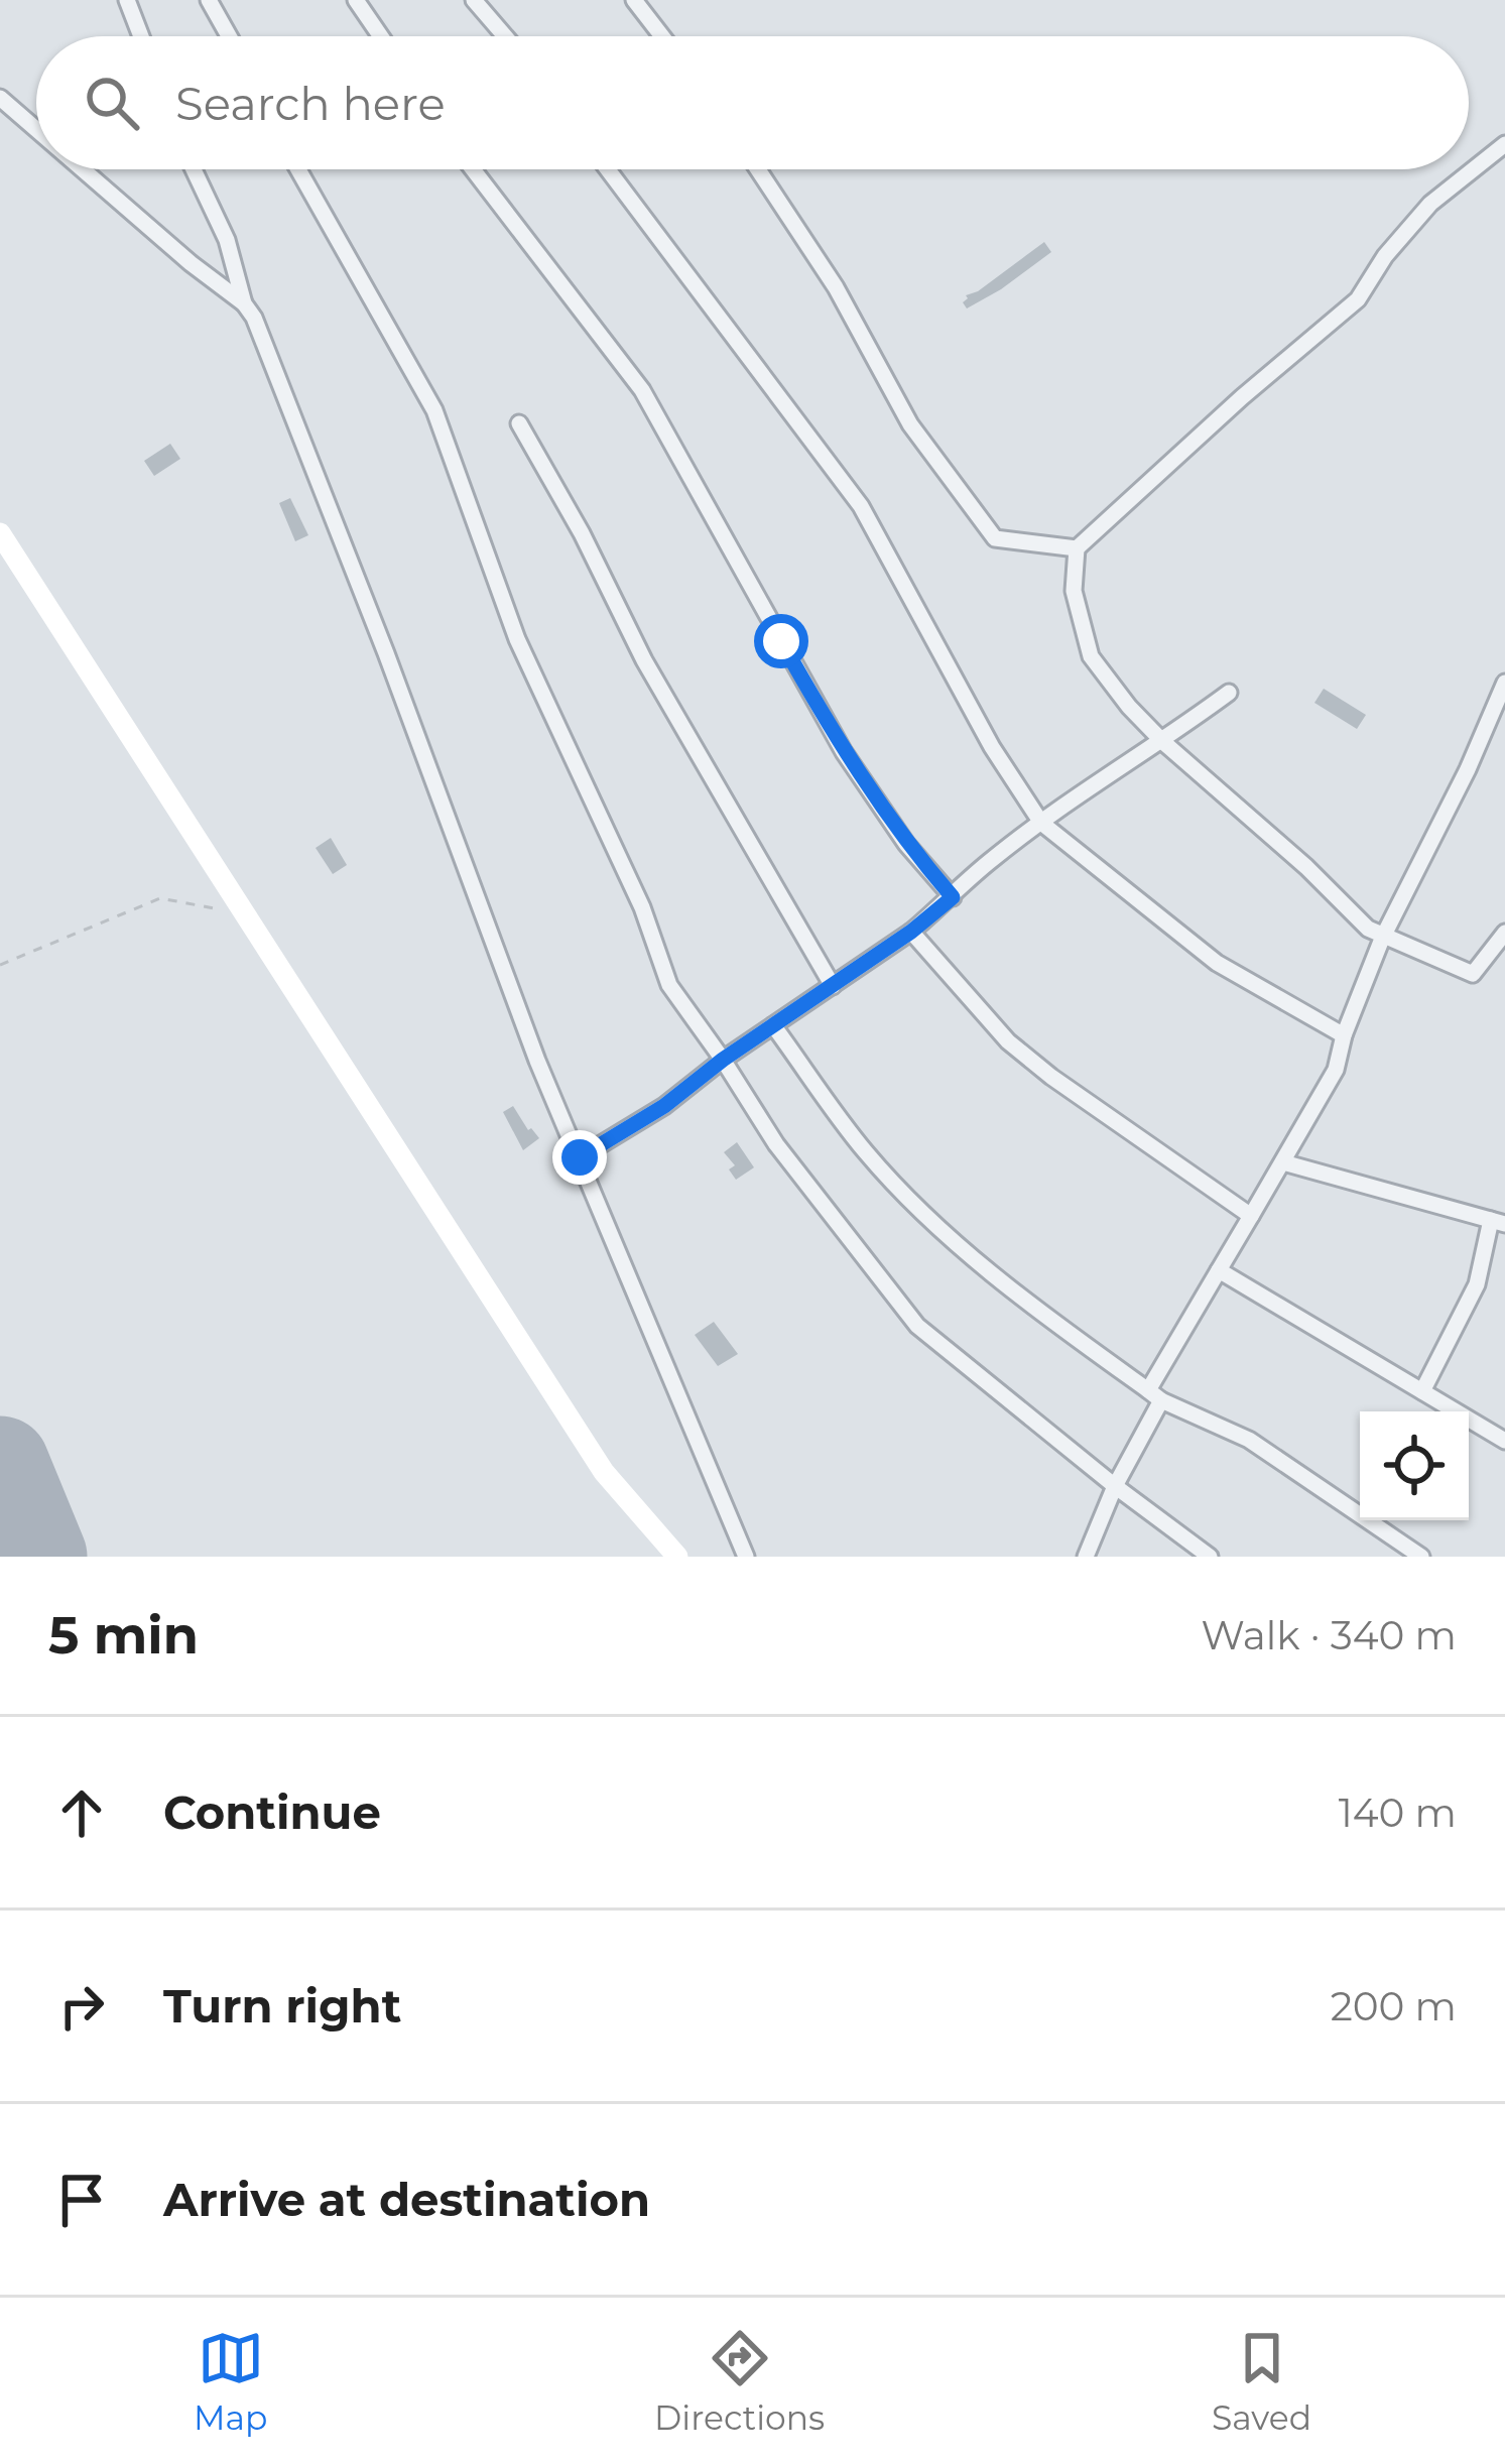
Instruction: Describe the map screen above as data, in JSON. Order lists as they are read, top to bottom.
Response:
{
  "page": {
    "search": "Search here",
    "heading": ["5 min", "Walk · 340 m"],
    "list": [
      ["Continue", "140 m"],
      ["Turn right", "200 m"],
      "Arrive at destination"
    ],
    "nav": ["Map", "Directions", "Saved"]
  }
}
